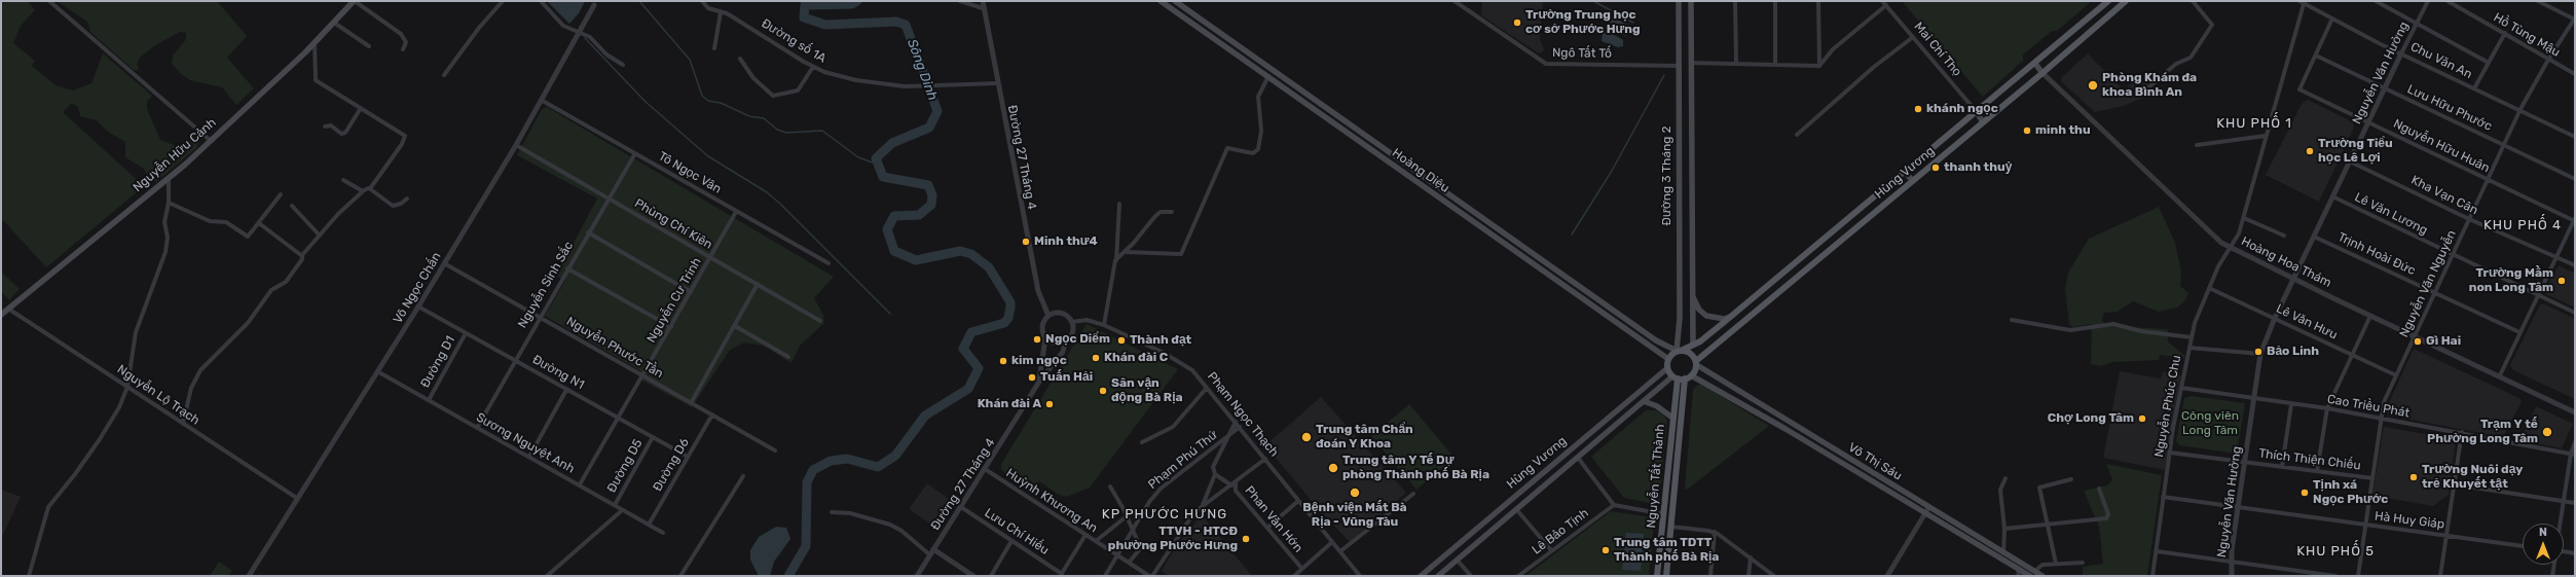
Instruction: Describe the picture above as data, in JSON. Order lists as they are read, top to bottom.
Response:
{
  "streets": {
    "main road": [
      "Nguyễn Hữu Cảnh",
      "Hoàng Diệu",
      "Hùng Vương",
      "Đường 3 Tháng 2",
      "Hoàng Hoa Thám",
      "Võ Thị Sáu",
      "Nguyễn Tất Thành"
    ],
    "street": [
      "Hồ Tùng Mậu",
      "Đường số 1A",
      "Mai Chí Thọ",
      "Ngô Tất Tố",
      "Chu Văn An",
      "Nguyễn Văn Hưởng",
      "Lưu Hữu Phước",
      "Nguyễn Hữu Huân",
      "Đường 27 Tháng 4",
      "Tô Ngọc Vân",
      "Kha Vạn Cân",
      "Lê Văn Lương",
      "Phùng Chí Kiên",
      "Trịnh Hoài Đức",
      "Nguyễn Văn Nguyễn",
      "Nguyễn Sinh Sắc",
      "Võ Ngọc Chấn",
      "Nguyễn Cư Trinh",
      "Lê Văn Hưu",
      "Nguyễn Phước Tần",
      "Đường D1",
      "Đường N1",
      "Nguyễn Lộ Trạch",
      "Nguyễn Phúc Chu",
      "Cao Triều Phát",
      "Phạm Ngọc Thạch",
      "Sương Nguyệt Anh",
      "Phạm Phú Thứ",
      "Thích Thiện Chiếu",
      "Đường D6",
      "Đường D5",
      "Huỳnh Khương An",
      "Phan Văn Hớn",
      "Hà Huy Giáp",
      "Lưu Chí Hiếu",
      "Lê Bảo Tịnh"
    ]
  },
  "crossings": [
    ["Hồ Tùng Mậu", "Nguyễn Văn Nguyễn"],
    ["Đường số 1A", "Đường 27 Tháng 4"],
    ["Mai Chí Thọ", "Hùng Vương"],
    ["Ngô Tất Tố", "Đường 3 Tháng 2"],
    ["Chu Văn An", "Nguyễn Văn Hưởng"],
    ["Chu Văn An", "Nguyễn Văn Nguyễn"],
    ["Chu Văn An", "Nguyễn Phúc Chu"],
    ["Nguyễn Văn Hưởng", "Lưu Hữu Phước"],
    ["Nguyễn Văn Hưởng", "Nguyễn Hữu Huân"],
    ["Nguyễn Văn Hưởng", "Kha Vạn Cân"],
    ["Nguyễn Văn Hưởng", "Lê Văn Lương"],
    ["Nguyễn Văn Hưởng", "Trịnh Hoài Đức"],
    ["Nguyễn Văn Hưởng", "Hoàng Hoa Thám"],
    ["Nguyễn Văn Hưởng", "Lê Văn Hưu"],
    ["Nguyễn Văn Hưởng", "Cao Triều Phát"],
    ["Nguyễn Văn Hưởng", "Thích Thiện Chiếu"],
    ["Nguyễn Văn Hưởng", "Hà Huy Giáp"],
    ["Lưu Hữu Phước", "Nguyễn Hữu Huân"],
    ["Lưu Hữu Phước", "Nguyễn Văn Nguyễn"],
    ["Nguyễn Hữu Huân", "Nguyễn Văn Nguyễn"],
    ["Nguyễn Hữu Cảnh", "Nguyễn Lộ Trạch"],
    ["Đường 27 Tháng 4", "Phạm Ngọc Thạch"],
    ["Đường 27 Tháng 4", "Huỳnh Khương An"],
    ["Đường 27 Tháng 4", "Lưu Chí Hiếu"],
    ["Hoàng Diệu", "Hùng Vương"],
    ["Hoàng Diệu", "Đường 3 Tháng 2"],
    ["Hoàng Diệu", "Võ Thị Sáu"],
    ["Hoàng Diệu", "Nguyễn Tất Thành"],
    ["Tô Ngọc Vân", "Nguyễn Sinh Sắc"],
    ["Tô Ngọc Vân", "Võ Ngọc Chấn"],
    ["Tô Ngọc Vân", "Nguyễn Cư Trinh"],
    ["Hùng Vương", "Đường 3 Tháng 2"],
    ["Hùng Vương", "Hoàng Hoa Thám"],
    ["Hùng Vương", "Võ Thị Sáu"],
    ["Hùng Vương", "Nguyễn Tất Thành"],
    ["Đường 3 Tháng 2", "Võ Thị Sáu"],
    ["Đường 3 Tháng 2", "Nguyễn Tất Thành"],
    ["Kha Vạn Cân", "Nguyễn Văn Nguyễn"],
    ["Lê Văn Lương", "Nguyễn Văn Nguyễn"],
    ["Phùng Chí Kiên", "Nguyễn Sinh Sắc"],
    ["Phùng Chí Kiên", "Võ Ngọc Chấn"],
    ["Phùng Chí Kiên", "Nguyễn Cư Trinh"],
    ["Trịnh Hoài Đức", "Nguyễn Văn Nguyễn"],
    ["Hoàng Hoa Thám", "Nguyễn Văn Nguyễn"],
    ["Hoàng Hoa Thám", "Nguyễn Phúc Chu"],
    ["Nguyễn Văn Nguyễn", "Lê Văn Hưu"],
    ["Nguyễn Văn Nguyễn", "Cao Triều Phát"],
    ["Nguyễn Văn Nguyễn", "Thích Thiện Chiếu"],
    ["Nguyễn Văn Nguyễn", "Hà Huy Giáp"],
    ["Nguyễn Sinh Sắc", "Nguyễn Phước Tần"],
    ["Nguyễn Sinh Sắc", "Đường N1"],
    ["Nguyễn Sinh Sắc", "Sương Nguyệt Anh"],
    ["Võ Ngọc Chấn", "Nguyễn Phước Tần"],
    ["Võ Ngọc Chấn", "Đường N1"],
    ["Võ Ngọc Chấn", "Nguyễn Lộ Trạch"],
    ["Võ Ngọc Chấn", "Sương Nguyệt Anh"],
    ["Nguyễn Cư Trinh", "Nguyễn Phước Tần"],
    ["Nguyễn Cư Trinh", "Đường N1"],
    ["Nguyễn Cư Trinh", "Sương Nguyệt Anh"],
    ["Lê Văn Hưu", "Nguyễn Phúc Chu"],
    ["Nguyễn Phước Tần", "Đường D6"],
    ["Đường D1", "Đường N1"],
    ["Đường D1", "Sương Nguyệt Anh"],
    ["Đường N1", "Đường D6"],
    ["Đường N1", "Đường D5"],
    ["Nguyễn Phúc Chu", "Cao Triều Phát"],
    ["Nguyễn Phúc Chu", "Thích Thiện Chiếu"],
    ["Nguyễn Phúc Chu", "Hà Huy Giáp"],
    ["Phạm Ngọc Thạch", "Phạm Phú Thứ"],
    ["Sương Nguyệt Anh", "Đường D6"],
    ["Sương Nguyệt Anh", "Đường D5"],
    ["Phạm Phú Thứ", "Huỳnh Khương An"],
    ["Võ Thị Sáu", "Nguyễn Tất Thành"]
  ],
  "districts": [
    "KHU PHỐ 1",
    "KHU PHỐ 4",
    "KP PHƯỚC HƯNG",
    "KHU PHỐ 5"
  ],
  "water": ["Sông Dinh"],
  "parks": ["Công viên Long Tâm"],
  "places": [
    "Trường Trung học cơ sở Phước Hưng",
    "Phòng Khám đa khoa Bình An",
    "khánh ngọc",
    "minh thu",
    "Trường Tiểu học Lê Lợi",
    "thanh thuỷ",
    "Minh thư4",
    "Trường Mầm non Long Tâm",
    "Ngọc Diểm",
    "Thành đạt",
    "Gì Hai",
    "Bảo Linh",
    "Khán đài C",
    "kim ngọc",
    "Tuấn Hải",
    "Sân vận động Bà Rịa",
    "Khán đài A",
    "Chợ Long Tâm",
    "Trạm Y tế Phường Long Tâm",
    "Trung tâm Chẩn đoán Y Khoa",
    "Trung tâm Y Tế Dự phòng Thành phố Bà Rịa",
    "Trường Nuôi dạy trẻ Khuyết tật",
    "Bệnh viện Mắt Bà Rịa - Vũng Tàu",
    "Tịnh xá Ngọc Phước",
    "TTVH - HTCĐ phường Phước Hưng",
    "Trung tâm TDTT Thành phố Bà Rịa"
  ],
  "north": "top"
}
